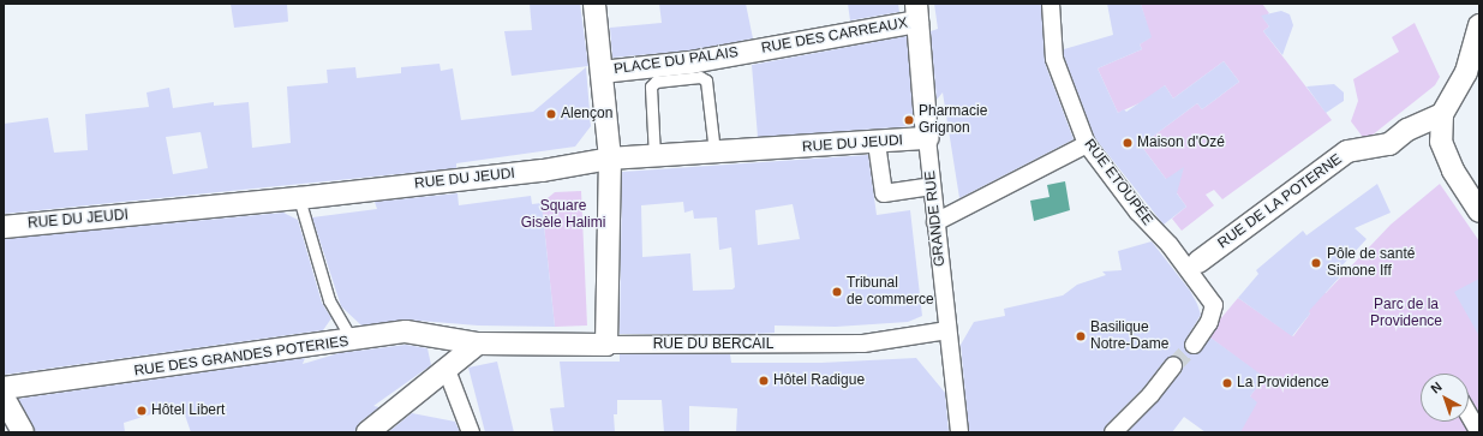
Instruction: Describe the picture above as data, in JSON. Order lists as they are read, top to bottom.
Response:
{
  "streets": {
    "street": [
      "RUE DES CARREAUX",
      "PLACE DU PALAIS",
      "RUE DU JEUDI",
      "RUE ETOUPÉE",
      "RUE DE LA POTERNE",
      "GRANDE RUE",
      "RUE DU BERCAIL",
      "RUE DES GRANDES POTERIES"
    ]
  },
  "crossings": [
    ["RUE DES CARREAUX", "PLACE DU PALAIS"],
    ["RUE DES CARREAUX", "GRANDE RUE"],
    ["RUE DU JEUDI", "GRANDE RUE"],
    ["RUE ETOUPÉE", "RUE DE LA POTERNE"],
    ["GRANDE RUE", "RUE DU BERCAIL"],
    ["RUE DU BERCAIL", "RUE DES GRANDES POTERIES"]
  ],
  "parks": ["Square Gisèle Halimi", "Parc de la Providence"],
  "places": [
    "Alençon",
    "Pharmacie Grignon",
    "Maison d'Ozé",
    "Pôle de santé Simone Iff",
    "Tribunal de commerce",
    "Basilique Notre-Dame",
    "Hôtel Radigue",
    "La Providence",
    "Hôtel Libert"
  ],
  "north": "top left"
}
